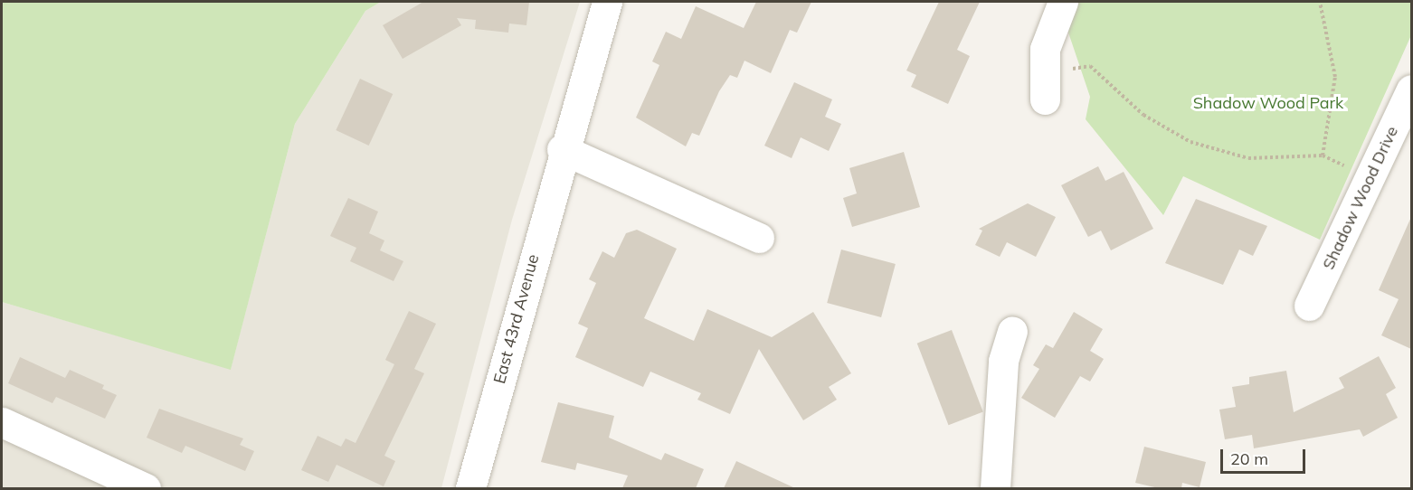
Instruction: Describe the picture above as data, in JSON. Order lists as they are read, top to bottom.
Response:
{
  "streets": {
    "street": ["Shadow Wood Drive", "East 43rd Avenue"]
  },
  "parks": ["Shadow Wood Park"],
  "scale_bar": "20 m"
}
